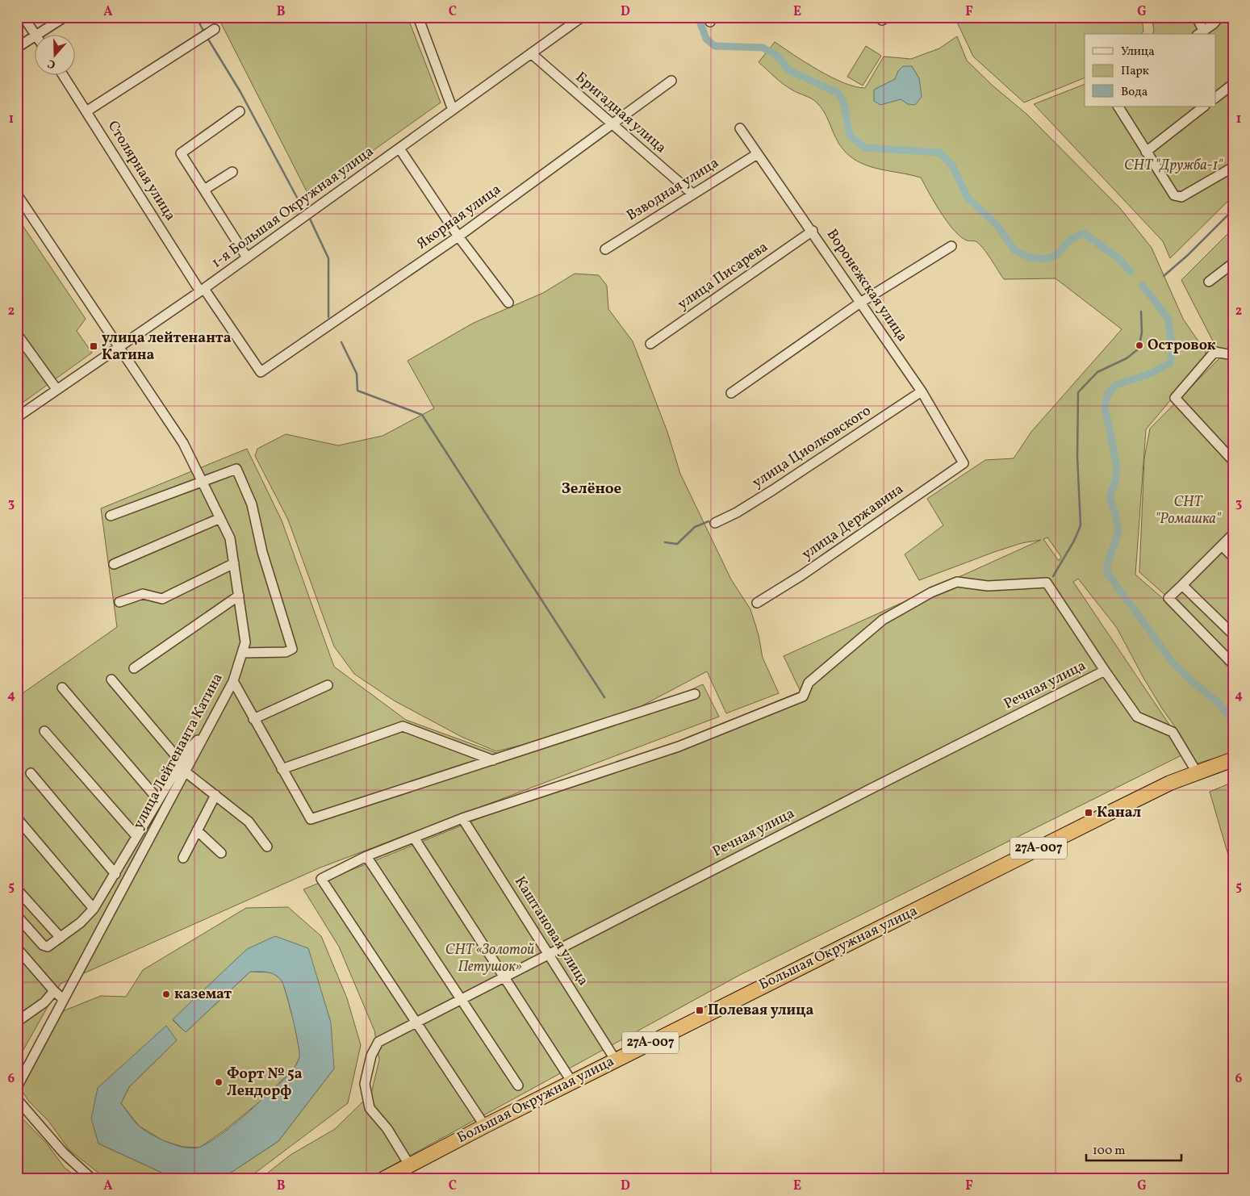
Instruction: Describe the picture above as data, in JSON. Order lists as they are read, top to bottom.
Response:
{
  "streets": {
    "highway": ["27А-007", "Большая Окружная улица"],
    "street": [
      "Бригадная улица",
      "Столярная улица",
      "Взводная улица",
      "1-я Большая Окружная улица",
      "Якорная улица",
      "улица Писарева",
      "Воронежская улица",
      "улица Циолковского",
      "улица Державина",
      "Речная улица",
      "улица Лейтенанта Катина",
      "Каштановая улица"
    ]
  },
  "crossings": [
    ["Бригадная улица", "Взводная улица"],
    ["Бригадная улица", "1-я Большая Окружная улица"],
    ["Бригадная улица", "Якорная улица"],
    ["Столярная улица", "1-я Большая Окружная улица"],
    ["Столярная улица", "Якорная улица"],
    ["Взводная улица", "Воронежская улица"],
    ["1-я Большая Окружная улица", "улица Лейтенанта Катина"],
    ["улица Писарева", "Воронежская улица"],
    ["Воронежская улица", "улица Циолковского"],
    ["Воронежская улица", "улица Державина"],
    ["Речная улица", "Каштановая улица"],
    ["Речная улица", "Большая Окружная улица"],
    ["Каштановая улица", "Большая Окружная улица"]
  ],
  "districts": ["Зелёное"],
  "parks": ["СНТ \"Дружба-1\"", "СНТ \"Ромашка\"", "СНТ «Золотой Петушок»"],
  "places": {
    "other": ["Островок", "каземат", "Форт № 5а Лендорф"],
    "transit": ["улица лейтенанта Катина", "Канал", "Полевая улица"]
  },
  "legend": ["Улица", "Парк", "Вода"],
  "scale_bar": "100 m",
  "north": "bottom",
  "grid": {
    "columns": [
      "A",
      "B",
      "C",
      "D",
      "E",
      "F",
      "G"
    ],
    "rows": [
      "1",
      "2",
      "3",
      "4",
      "5",
      "6"
    ]
  }
}
